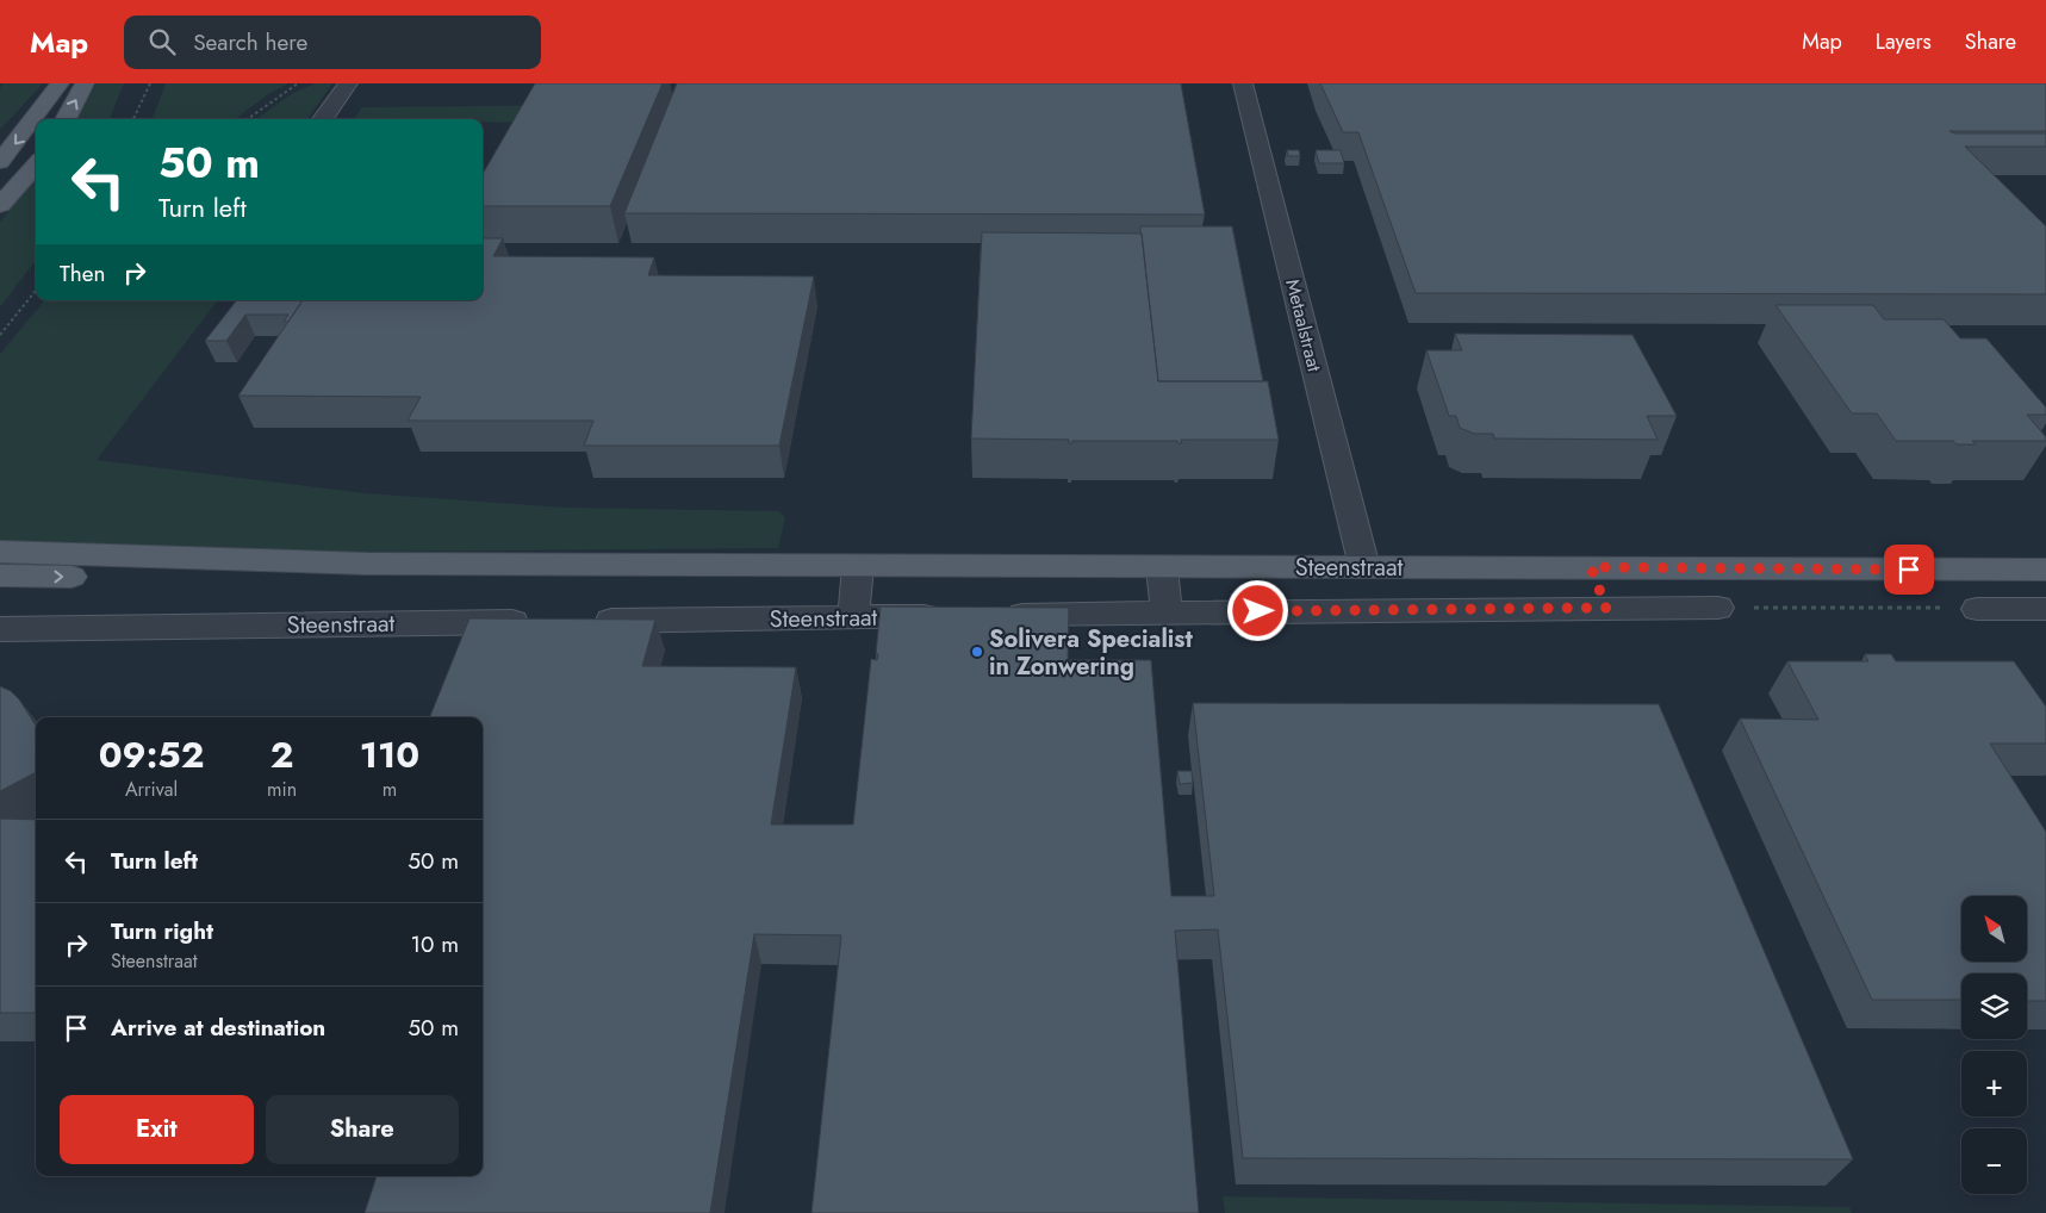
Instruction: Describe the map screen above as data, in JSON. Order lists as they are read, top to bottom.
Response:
{
  "streets": {
    "main road": ["Steenstraat"],
    "street": ["Metaalstraat"]
  },
  "crossings": [
    ["Metaalstraat", "Steenstraat"]
  ],
  "places": ["Solivera Specialist in Zonwering"],
  "north": "top left",
  "page": {
    "header": "Map",
    "search": "Search here",
    "nav": ["Map", "Layers", "Share"],
    "turn": ["50 m", "Turn left"],
    "then": "Then",
    "eta": [
      "09:52",
      "Arrival",
      "2",
      "min",
      "110",
      "m"
    ],
    "list": [
      {
        "name": "Turn left",
        "value": "50 m"
      },
      {
        "name": "Turn right",
        "note": "Steenstraat",
        "value": "10 m"
      },
      {
        "name": "Arrive at destination",
        "value": "50 m"
      }
    ],
    "map_buttons": ["+", "−"],
    "buttons": ["Exit", "Share"]
  }
}
